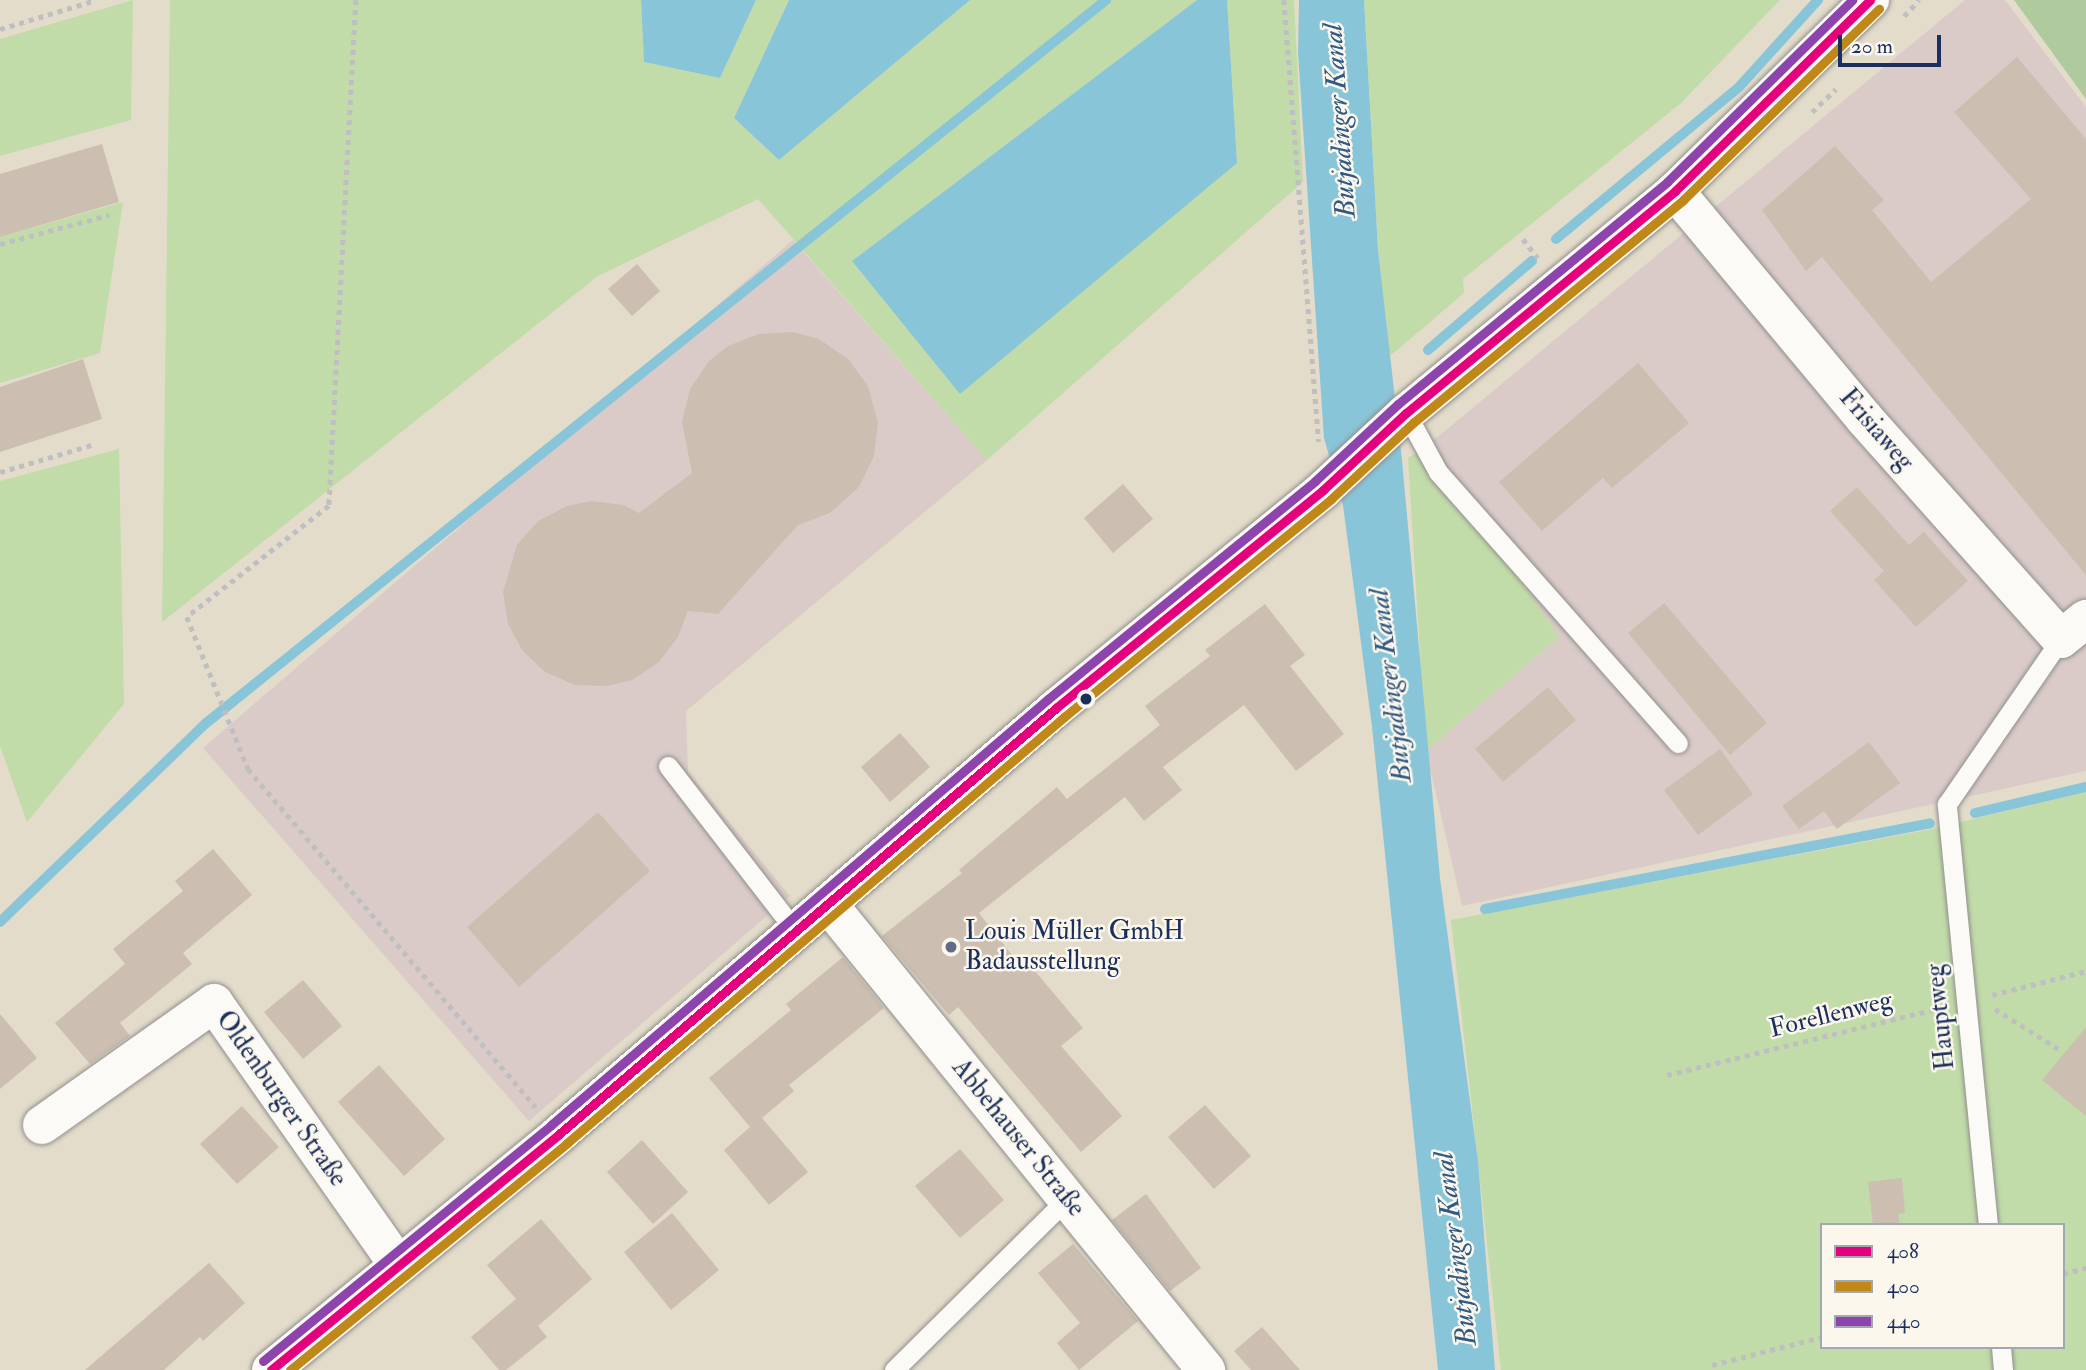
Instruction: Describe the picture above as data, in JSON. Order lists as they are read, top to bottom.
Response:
{
  "streets": {
    "street": ["Frisiaweg", "Oldenburger Straße", "Abbehauser Straße"],
    "lane": ["Hauptweg"],
    "path": ["Forellenweg"]
  },
  "crossings": [
    ["Frisiaweg", "Hauptweg"],
    ["Forellenweg", "Hauptweg"]
  ],
  "water": ["Butjadinger Kanal"],
  "places": ["Louis Müller GmbH Badausstellung"],
  "lines": ["transit line 408", "transit line 440", "transit line 400"],
  "legend": ["408", "400", "440"],
  "scale_bar": "20 m"
}
